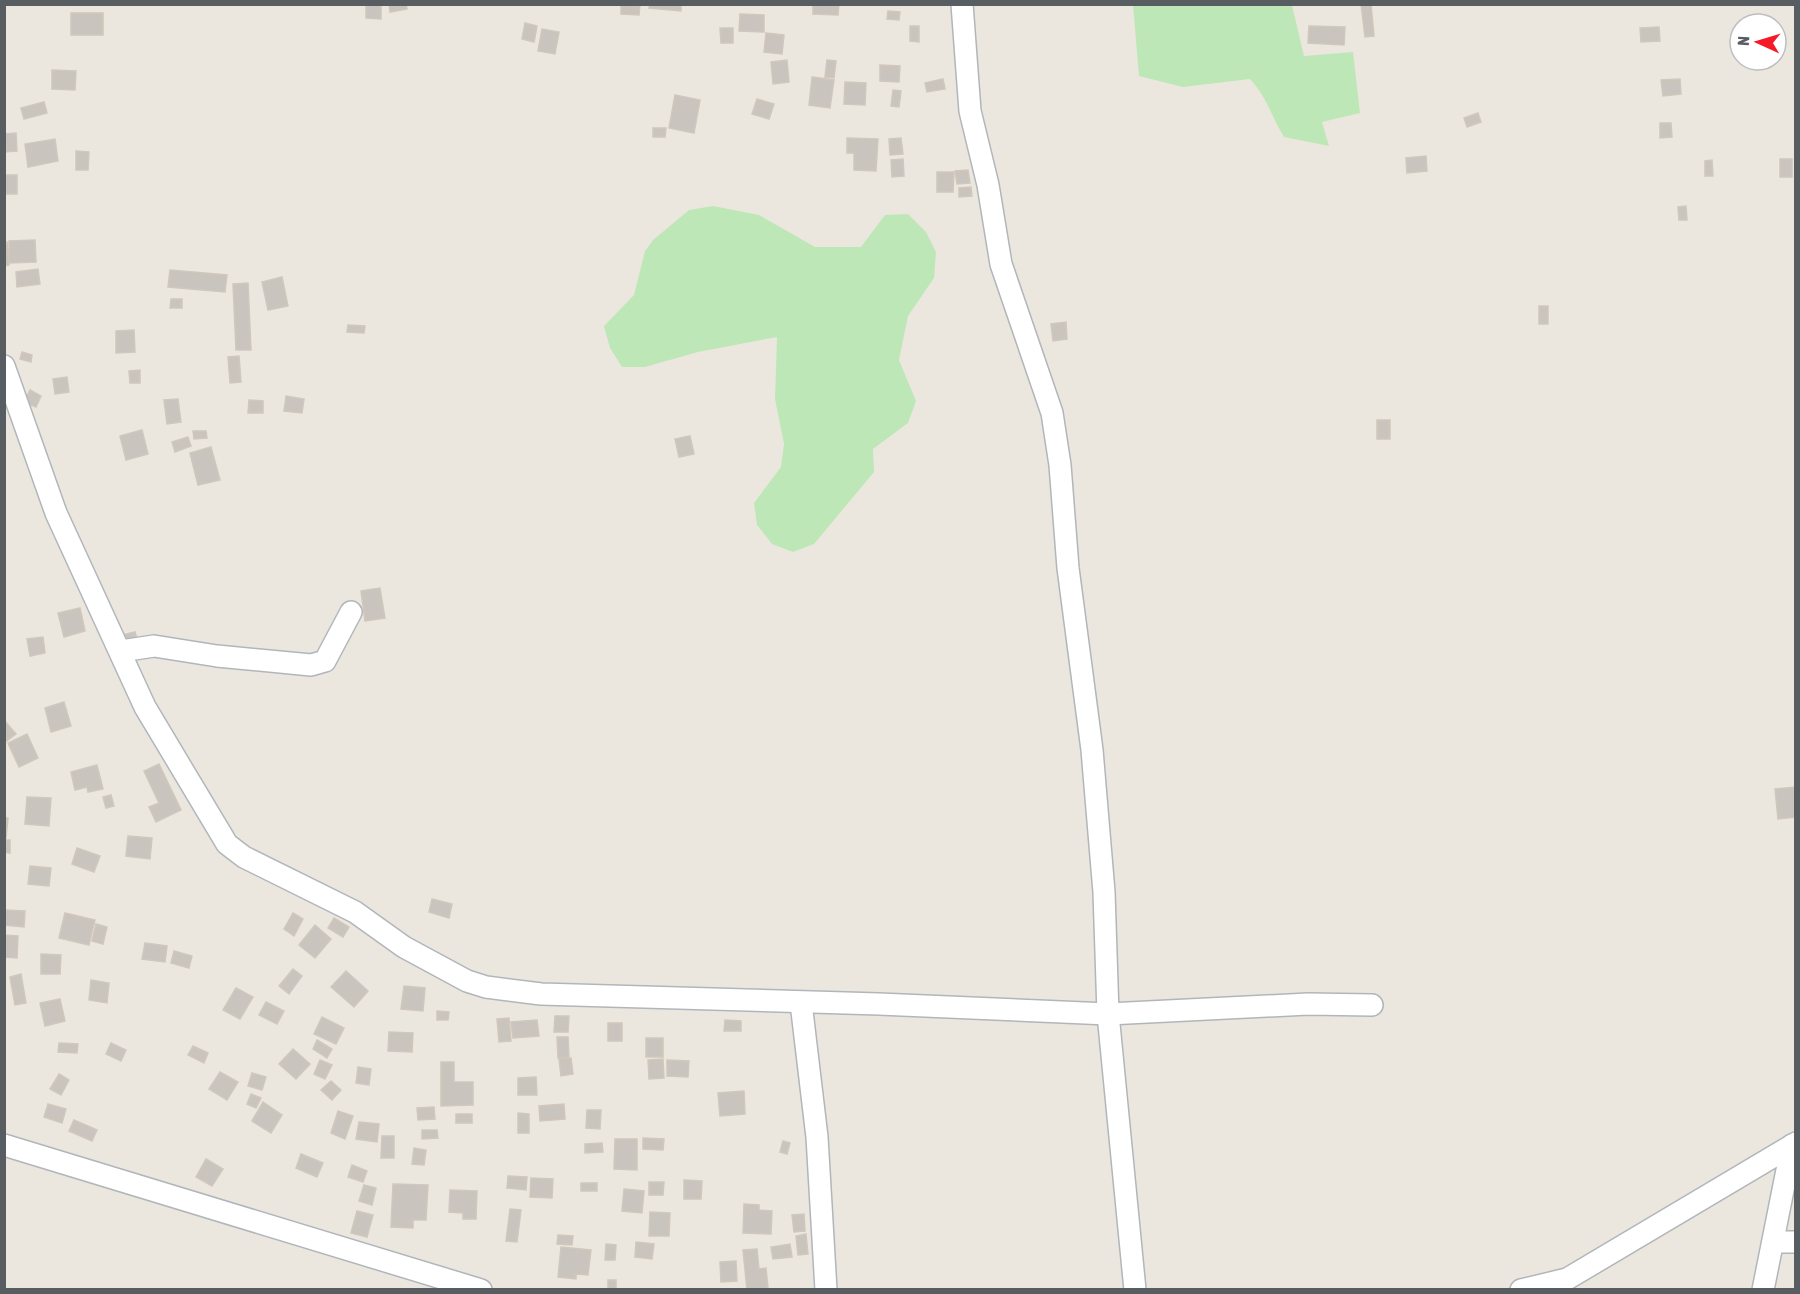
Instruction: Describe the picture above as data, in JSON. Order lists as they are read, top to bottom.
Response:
{
  "north": "left"
}
